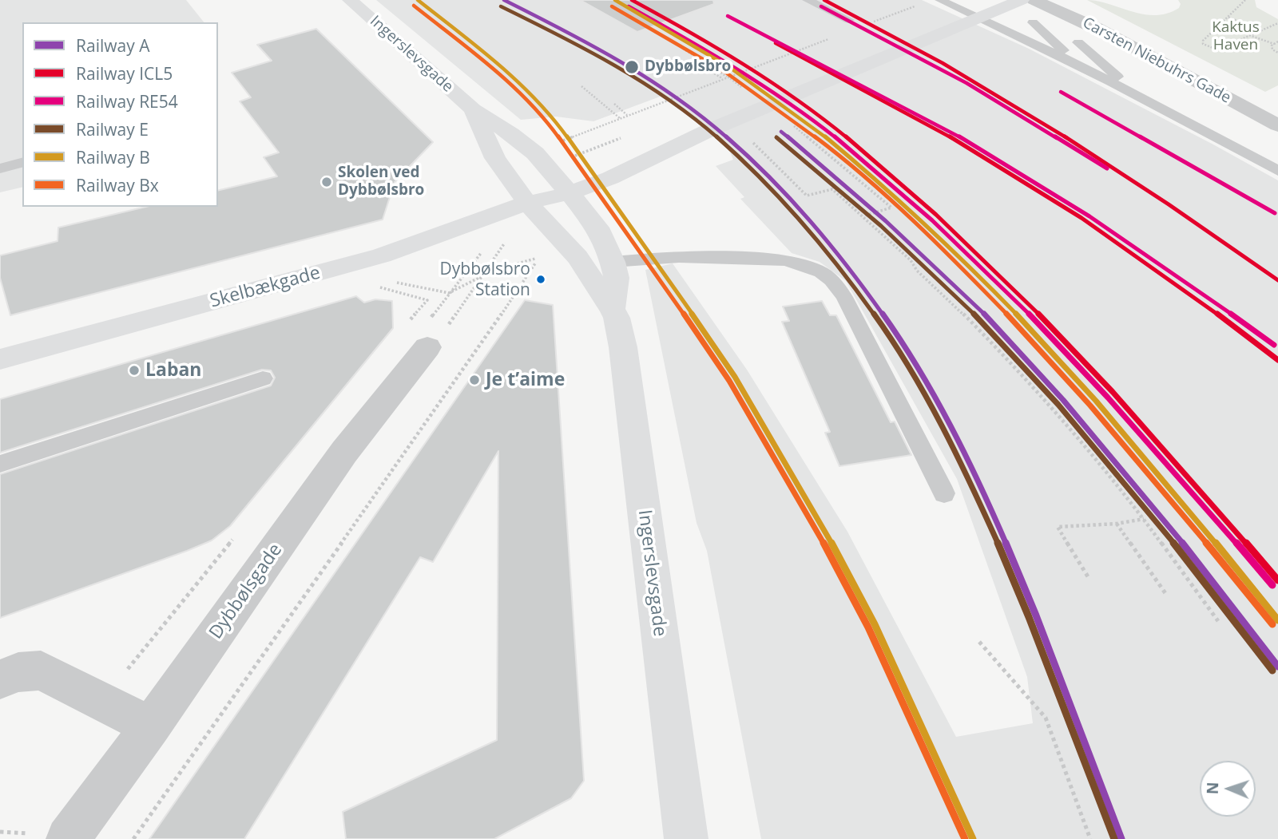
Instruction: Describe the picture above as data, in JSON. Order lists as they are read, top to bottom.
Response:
{
  "streets": {
    "street": [
      "Ingerslevsgade",
      "Carsten Niebuhrs Gade",
      "Skelbækgade",
      "Dybbølsgade"
    ]
  },
  "crossings": [
    ["Ingerslevsgade", "Skelbækgade"]
  ],
  "parks": ["Kaktus Haven"],
  "places": [
    "Dybbølsbro",
    "Skolen ved Dybbølsbro",
    "Dybbølsbro Station",
    "Laban",
    "Je t’aime"
  ],
  "lines": [
    "rail line A",
    "rail line ICL5",
    "rail line B",
    "rail line Bx",
    "rail line RE54",
    "rail line E"
  ],
  "legend": [
    "Railway A",
    "Railway ICL5",
    "Railway RE54",
    "Railway E",
    "Railway B",
    "Railway Bx"
  ],
  "north": "left"
}
